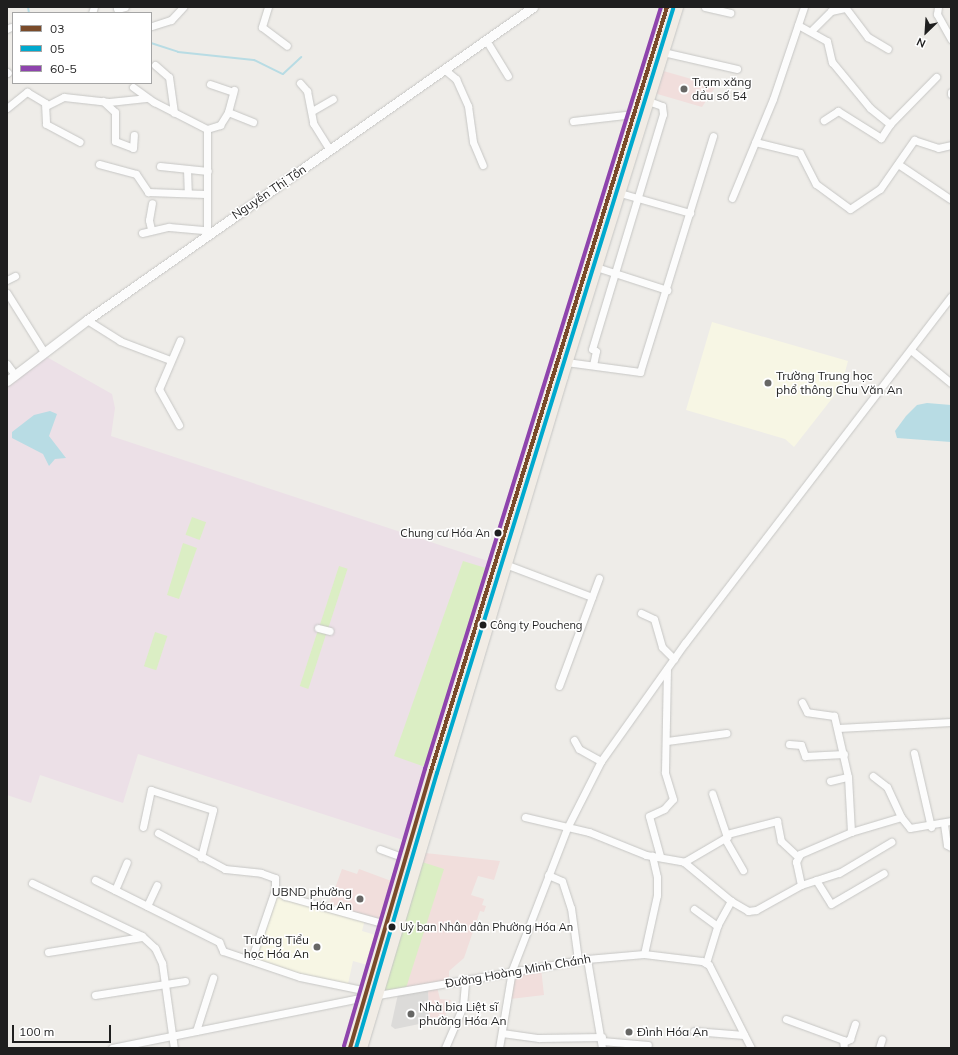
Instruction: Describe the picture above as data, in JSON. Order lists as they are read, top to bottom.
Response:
{
  "streets": {
    "street": ["Nguyễn Thị Tồn", "Đường Hoàng Minh Chánh"]
  },
  "places": [
    "Trạm xăng dầu số 54",
    "Trường Trung học phổ thông Chu Văn An",
    "Chung cư Hóa An",
    "Công ty Poucheng",
    "UBND phường Hóa An",
    "Uỷ ban Nhân dân Phường Hóa An",
    "Trường Tiểu học Hóa An",
    "Nhà bia Liệt sĩ phường Hóa An",
    "Đình Hóa An"
  ],
  "lines": ["transit line 03", "transit line 60-5", "transit line 05"],
  "legend": ["03", "05", "60-5"],
  "scale_bar": "100 m",
  "north": "bottom left"
}
